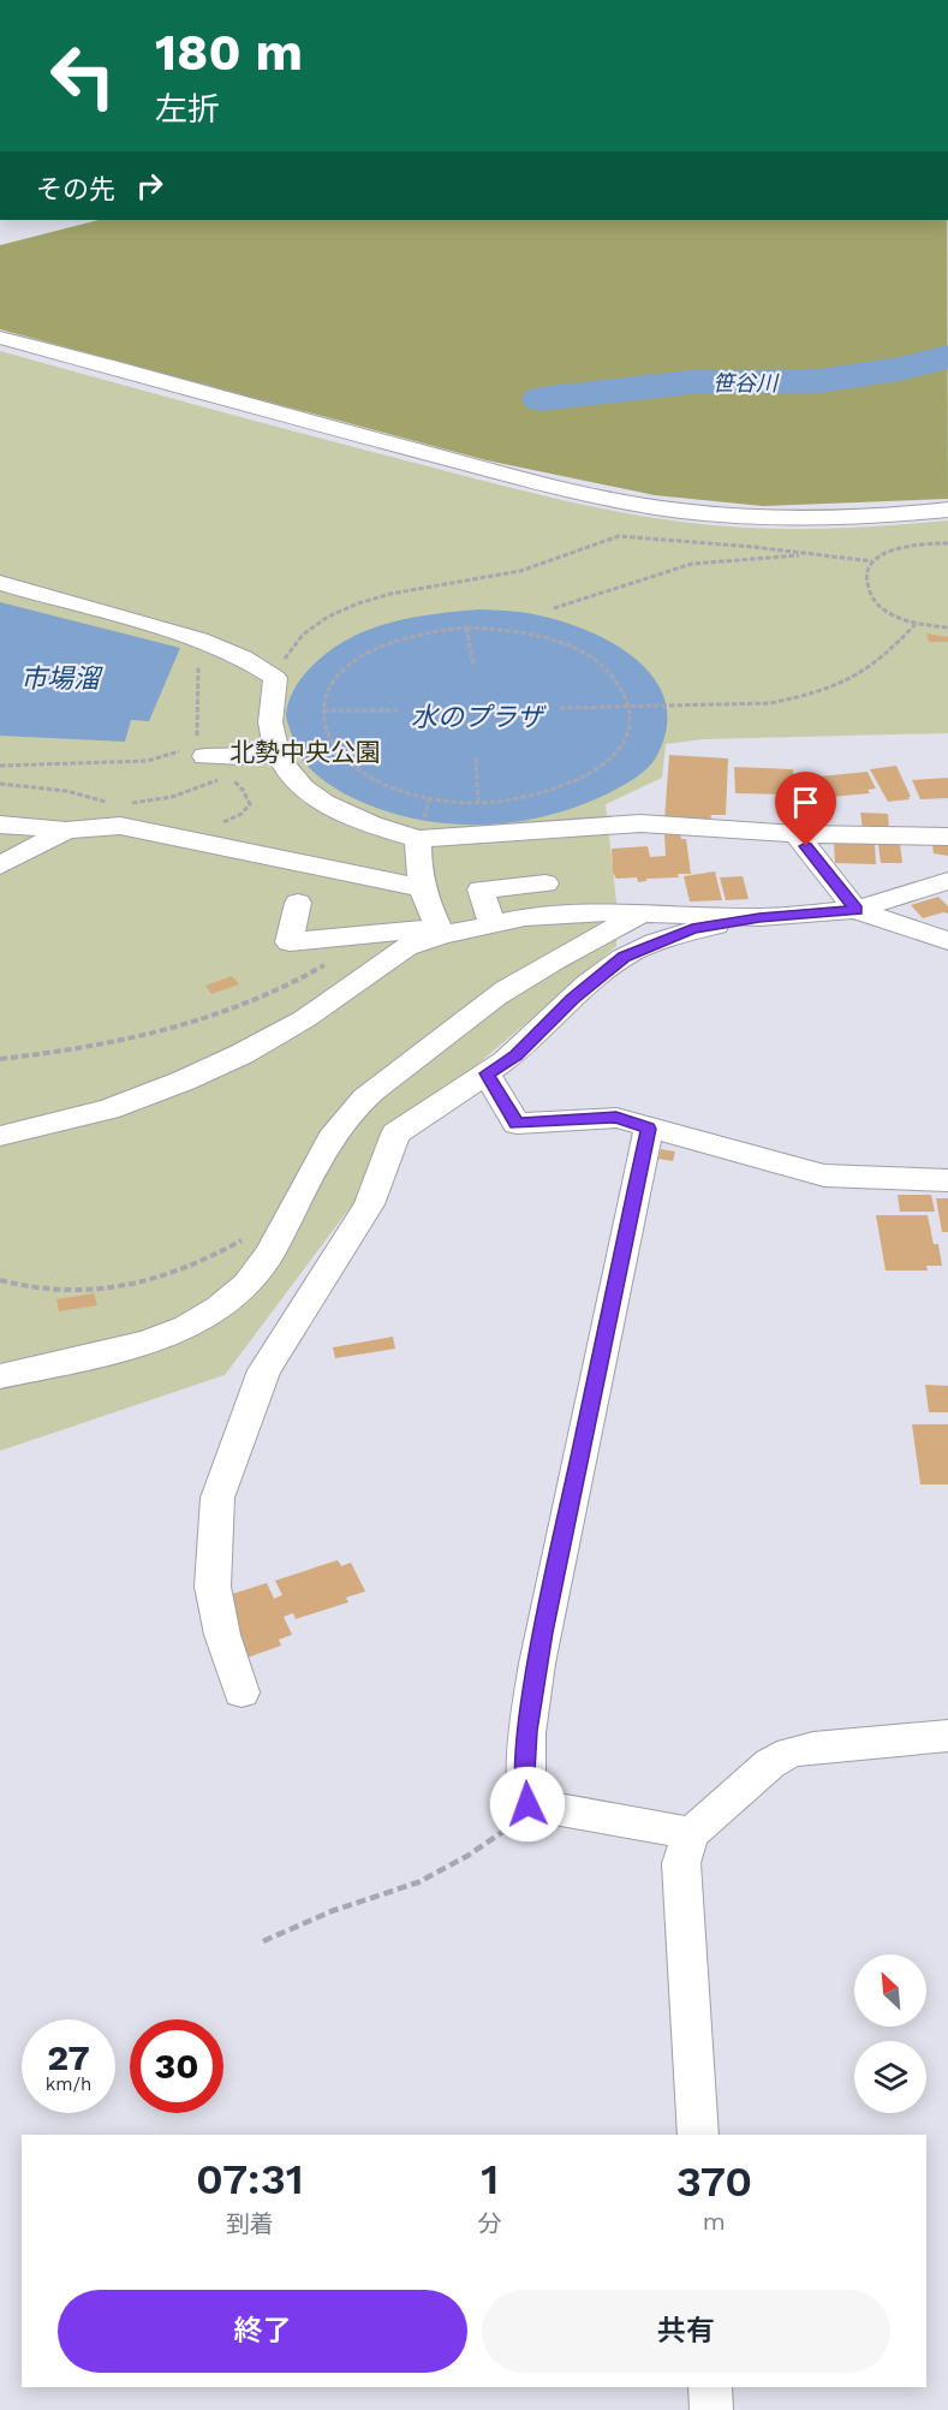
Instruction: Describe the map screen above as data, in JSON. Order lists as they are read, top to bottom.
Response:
{
  "water": ["笹谷川", "市場溜", "水のプラザ"],
  "parks": ["北勢中央公園"],
  "north": "top left",
  "page": {
    "turn": ["180 m", "左折"],
    "then": "その先",
    "speed": "27 km/h",
    "limit": "30",
    "eta": [
      "07:31",
      "到着",
      "1",
      "分",
      "370",
      "m"
    ],
    "buttons": ["終了", "共有"]
  }
}
